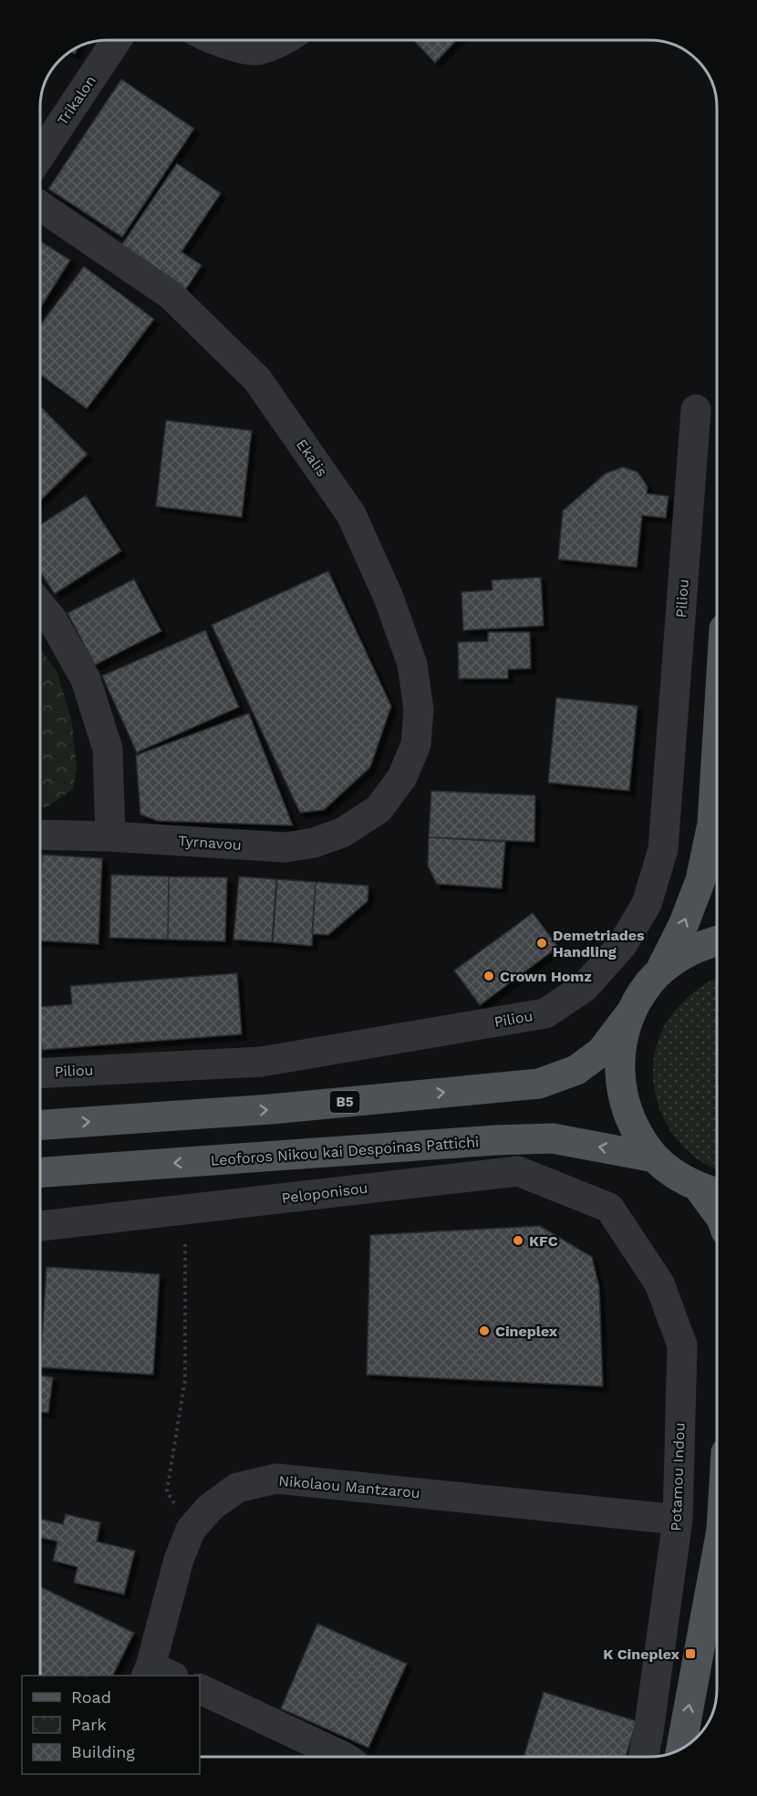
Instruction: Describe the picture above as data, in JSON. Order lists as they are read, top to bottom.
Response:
{
  "streets": {
    "main road": ["B5", "Leoforos Nikou kai Despoinas Pattichi"],
    "street": [
      "Trikalon",
      "Ekalis",
      "Piliou",
      "Tyrnavou",
      "Peloponisou",
      "Potamou Indou",
      "Nikolaou Mantzarou"
    ]
  },
  "crossings": [
    ["Ekalis", "Tyrnavou"],
    ["B5", "Leoforos Nikou kai Despoinas Pattichi"],
    ["Peloponisou", "Potamou Indou"],
    ["Potamou Indou", "Nikolaou Mantzarou"]
  ],
  "places": {
    "other": [
      "Demetriades Handling",
      "Crown Homz",
      "KFC",
      "Cineplex"
    ],
    "transit": ["K Cineplex"]
  },
  "legend": ["Road", "Park", "Building"]
}
